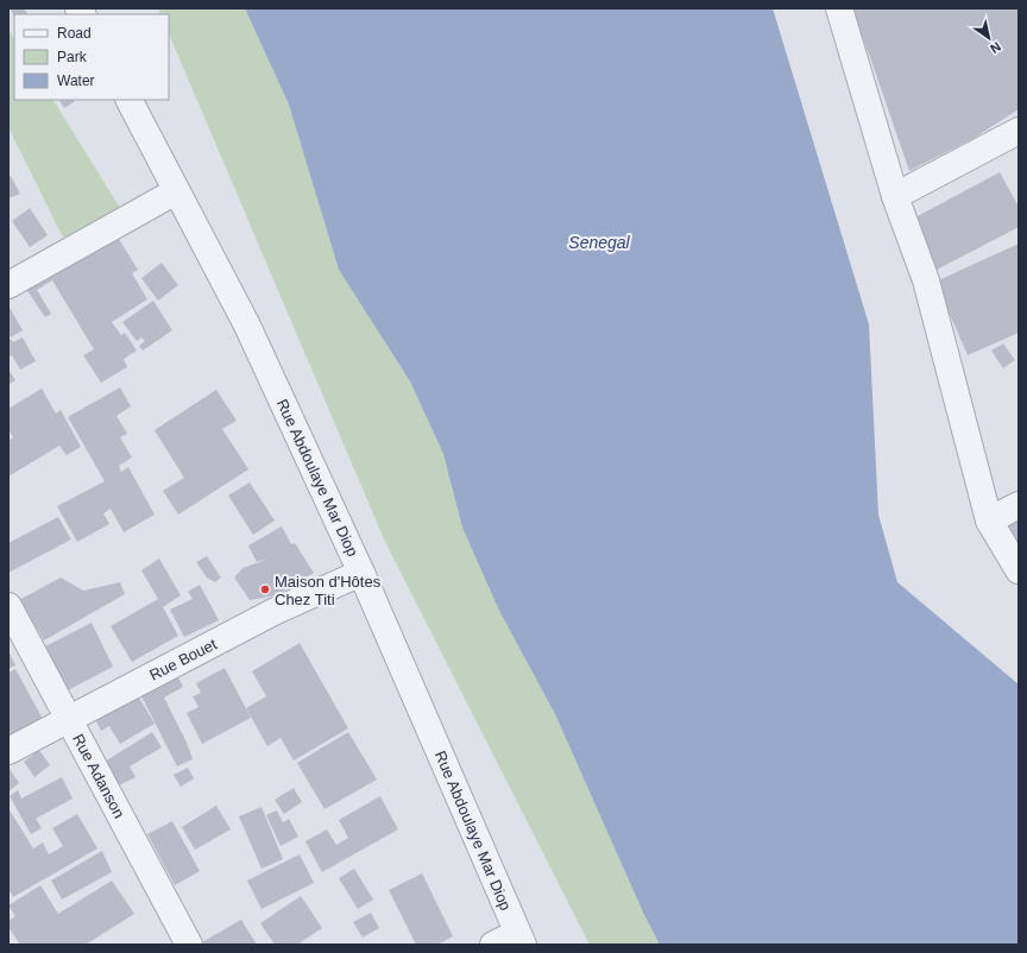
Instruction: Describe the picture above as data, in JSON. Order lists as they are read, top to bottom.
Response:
{
  "streets": {
    "street": ["Rue Abdoulaye Mar Diop", "Rue Bouet", "Rue Adanson"]
  },
  "crossings": [
    ["Rue Abdoulaye Mar Diop", "Rue Bouet"],
    ["Rue Bouet", "Rue Adanson"]
  ],
  "water": ["Senegal"],
  "places": ["Maison d'Hôtes Chez Titi"],
  "legend": ["Road", "Park", "Water"],
  "north": "bottom right"
}
